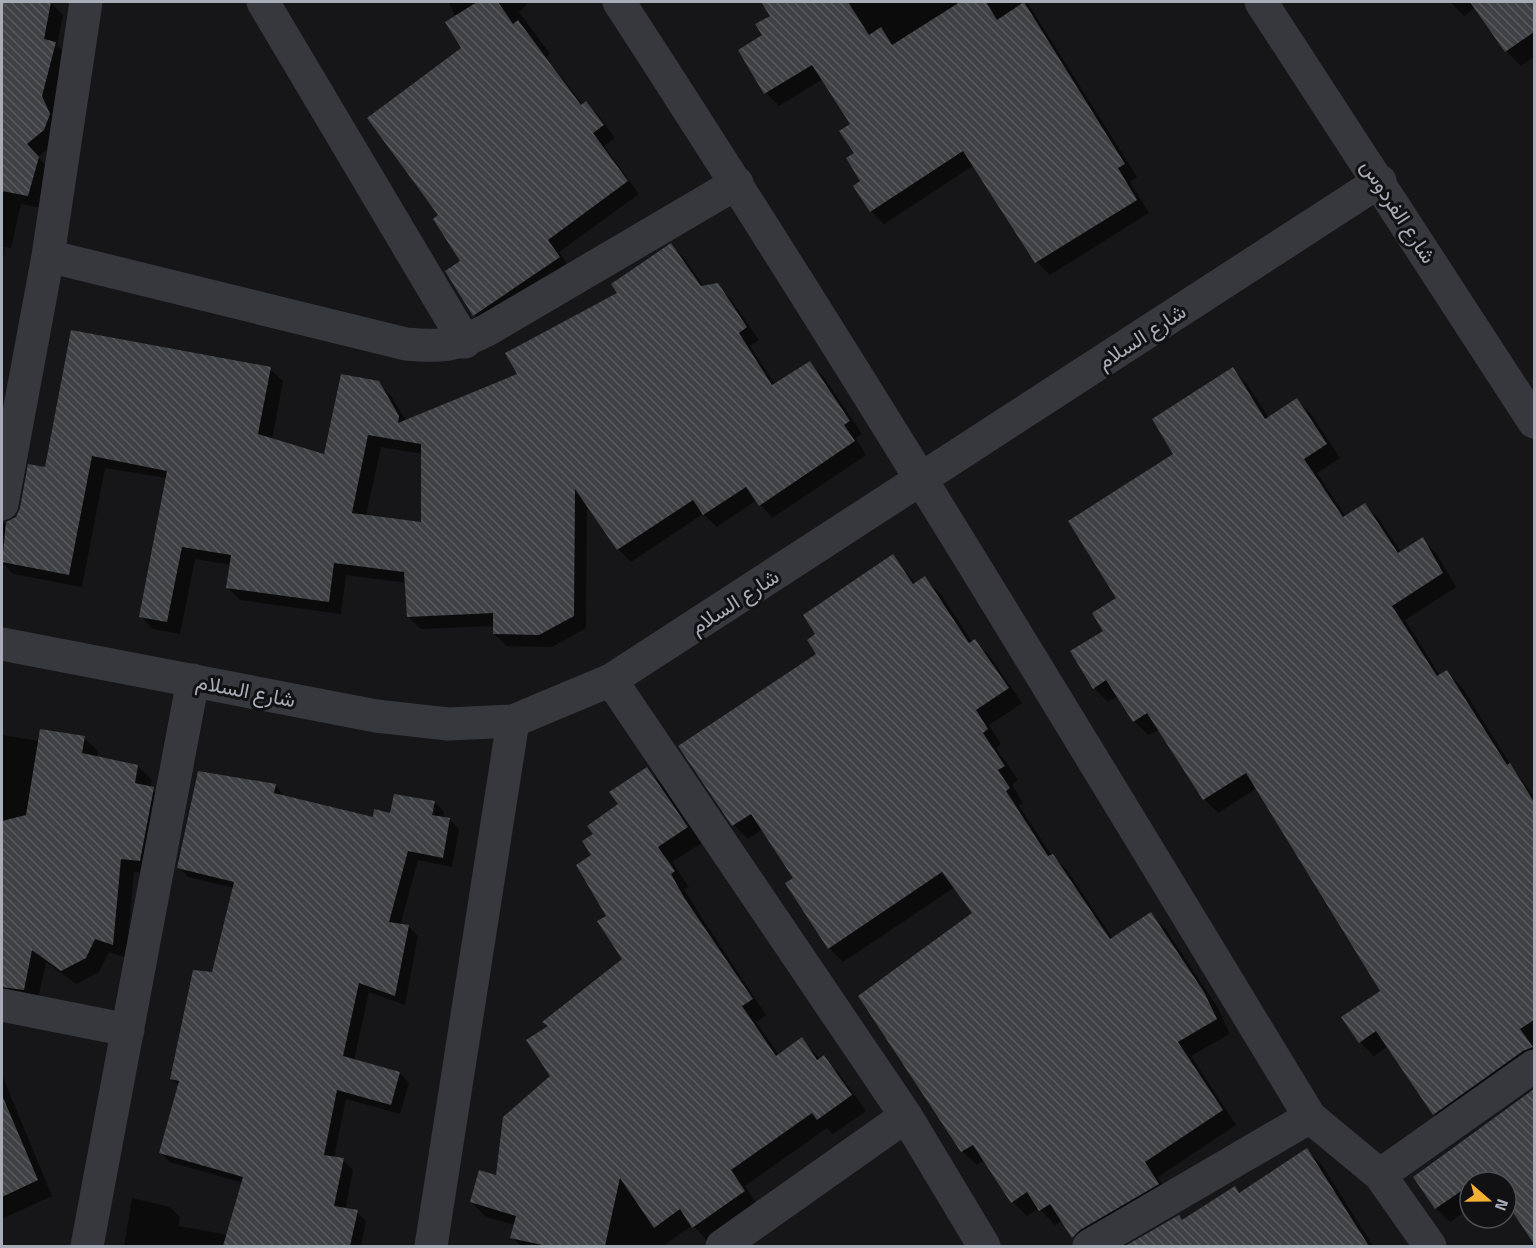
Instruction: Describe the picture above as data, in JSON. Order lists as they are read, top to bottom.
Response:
{
  "streets": {
    "street": ["شارع الفردوس", "شارع السلام"]
  },
  "crossings": [
    ["شارع الفردوس", "شارع السلام"]
  ],
  "north": "right"
}
